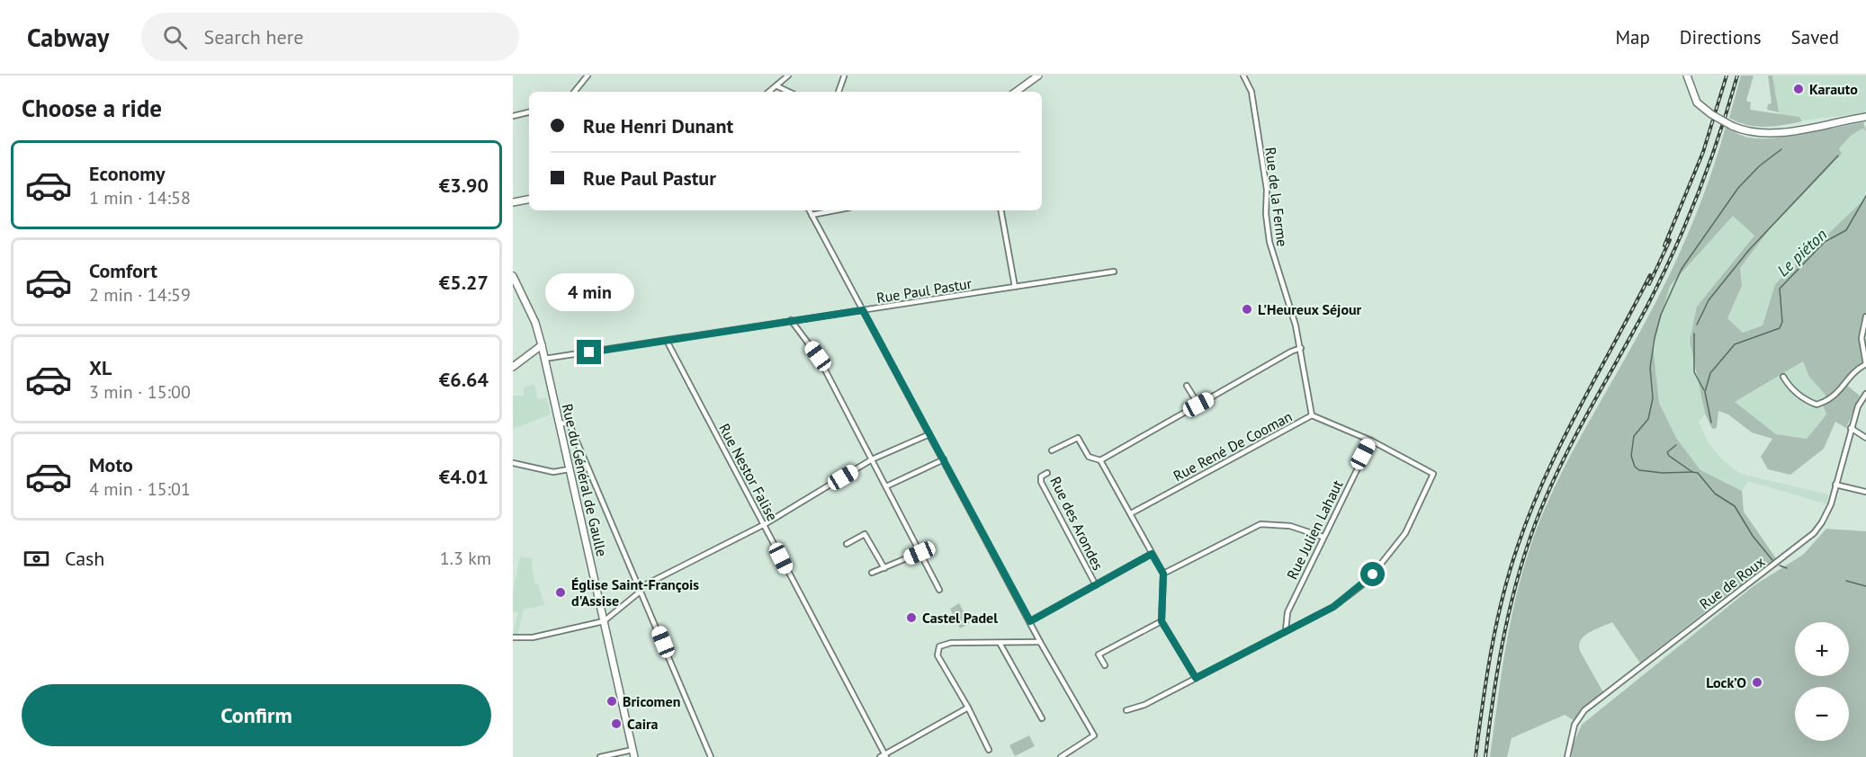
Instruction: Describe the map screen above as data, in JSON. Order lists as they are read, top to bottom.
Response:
{
  "streets": {
    "main road": ["Rue du Général de Gaulle"],
    "street": [
      "Rue de la Ferme",
      "Rue Paul Pastur",
      "Rue René De Cooman",
      "Rue Nestor Falise",
      "Rue des Arondes",
      "Rue Julien Lahaut",
      "Rue de Roux"
    ]
  },
  "crossings": [
    ["Rue de la Ferme", "Rue René De Cooman"],
    ["Rue Paul Pastur", "Rue Nestor Falise"],
    ["Rue Paul Pastur", "Rue du Général de Gaulle"],
    ["Rue René De Cooman", "Rue Julien Lahaut"]
  ],
  "water": ["Le piéton"],
  "places": [
    "Karauto",
    "L'Heureux Séjour",
    "Église Saint-François d'Assise",
    "Castel Padel",
    "Lock’O",
    "Bricomen",
    "Caira"
  ],
  "page": {
    "header": "Cabway",
    "search": "Search here",
    "nav": ["Map", "Directions", "Saved"],
    "heading": "Choose a ride",
    "banner": ["Rue Henri Dunant", "Rue Paul Pastur"],
    "list": [
      {
        "name": "Economy",
        "note": "1 min · 14:58",
        "value": "€3.90"
      },
      {
        "name": "Comfort",
        "note": "2 min · 14:59",
        "value": "€5.27"
      },
      {
        "name": "XL",
        "note": "3 min · 15:00",
        "value": "€6.64"
      },
      {
        "name": "Moto",
        "note": "4 min · 15:01",
        "value": "€4.01"
      }
    ],
    "bubble": "4 min",
    "pay": ["Cash", "1.3 km"],
    "map_buttons": ["+", "−"],
    "buttons": "Confirm"
  }
}
